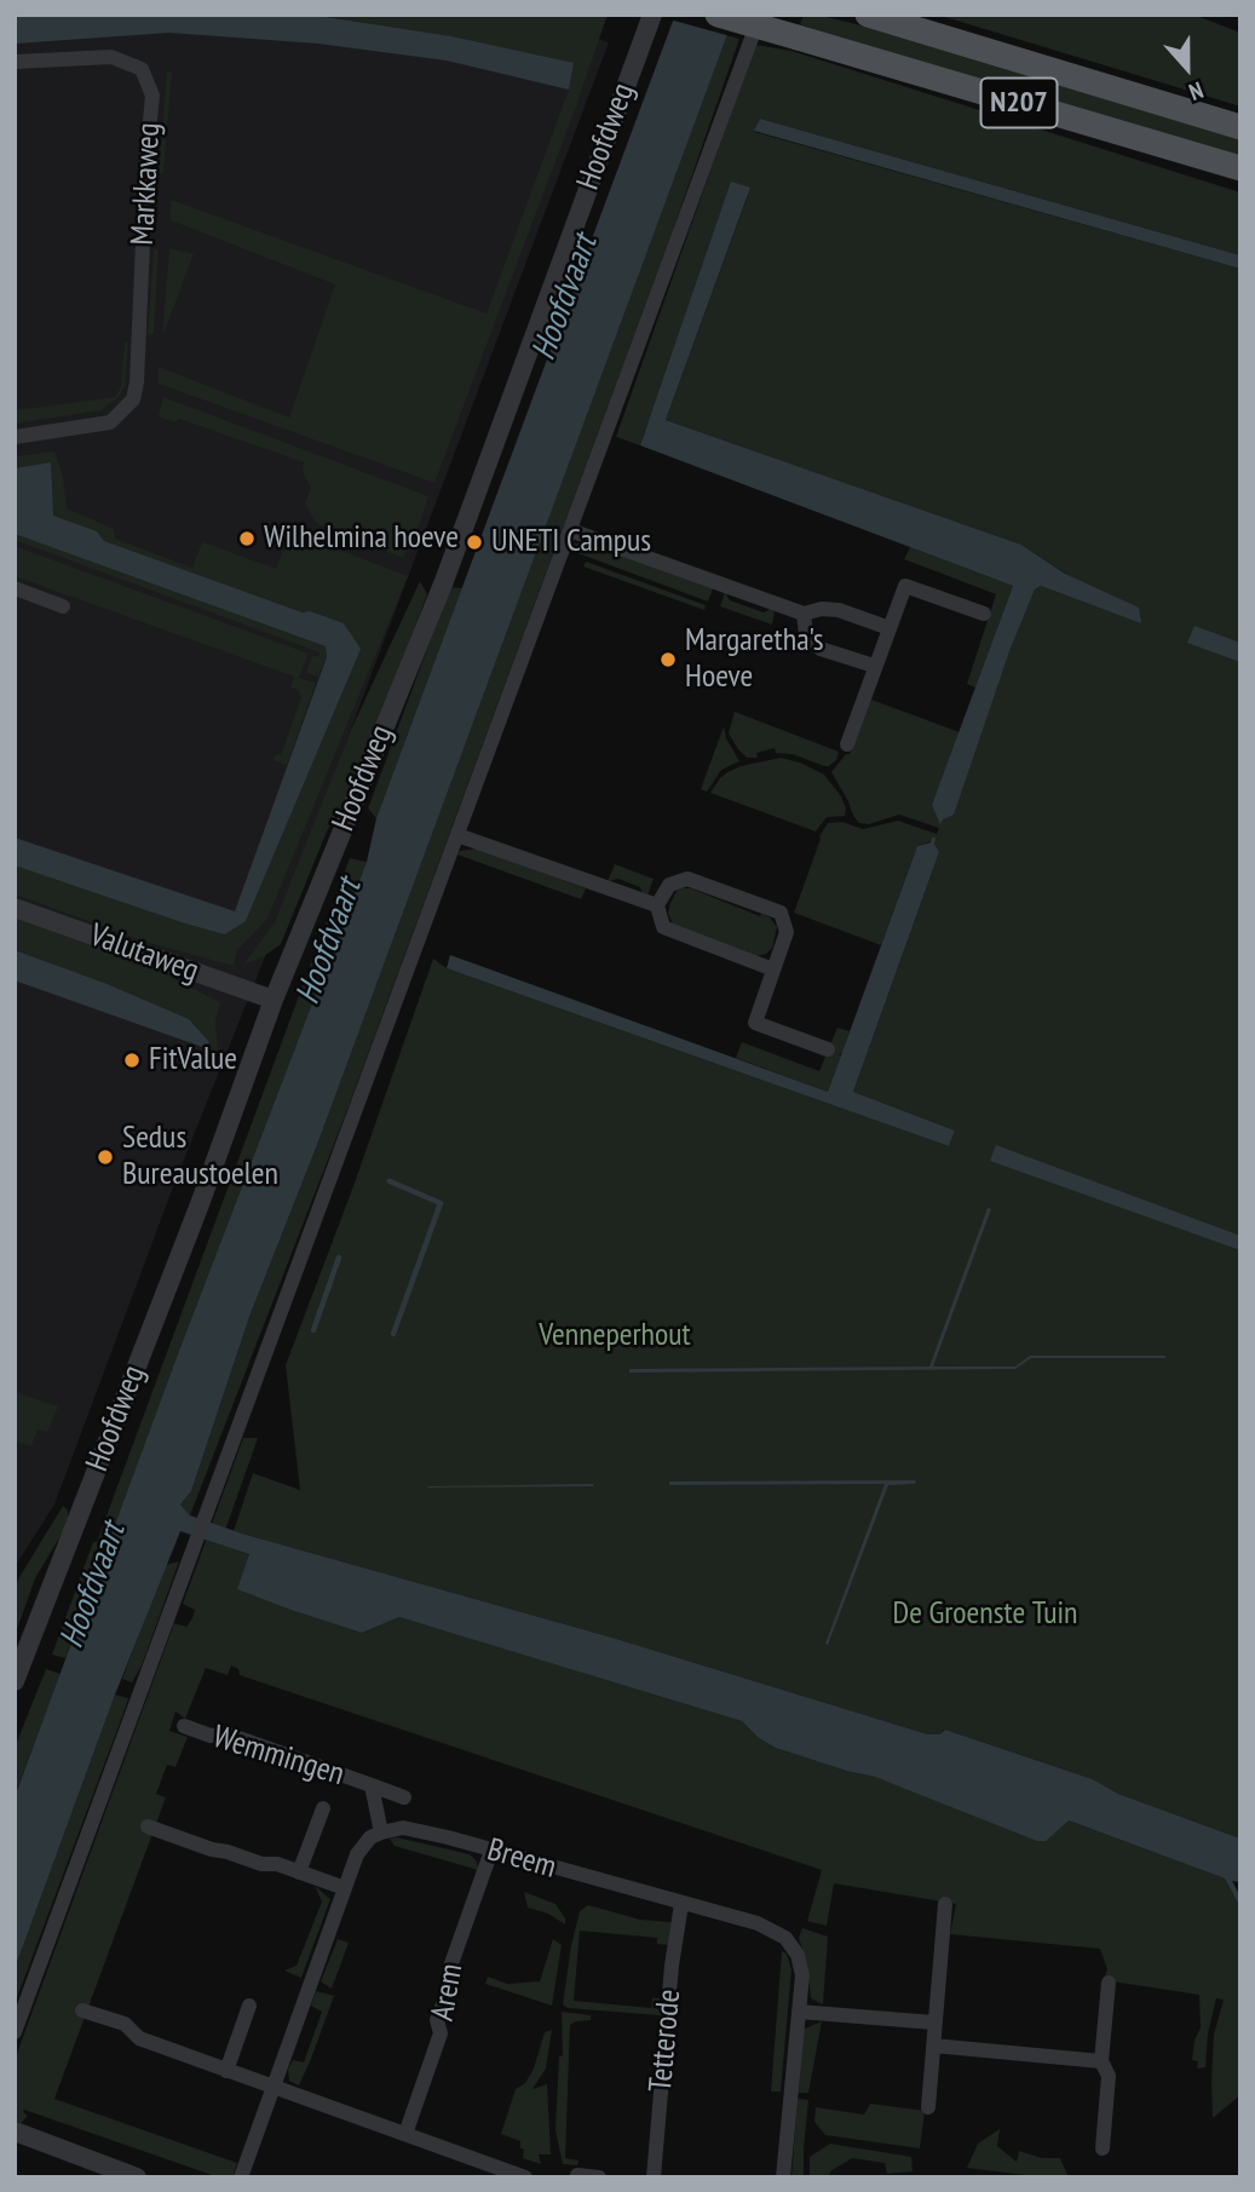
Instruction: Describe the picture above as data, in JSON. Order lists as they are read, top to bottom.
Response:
{
  "streets": {
    "main road": ["N207"],
    "street": [
      "Hoofdweg",
      "Markkaweg",
      "Valutaweg",
      "Wemmingen",
      "Breem",
      "Arem",
      "Tetterode"
    ]
  },
  "crossings": [
    ["Hoofdweg", "Valutaweg"],
    ["Wemmingen", "Breem"],
    ["Breem", "Arem"],
    ["Breem", "Tetterode"]
  ],
  "water": ["Hoofdvaart"],
  "parks": ["Venneperhout", "De Groenste Tuin"],
  "places": [
    "Wilhelmina hoeve",
    "UNETI Campus",
    "Margaretha's Hoeve",
    "FitValue",
    "Sedus Bureaustoelen"
  ],
  "north": "bottom"
}
